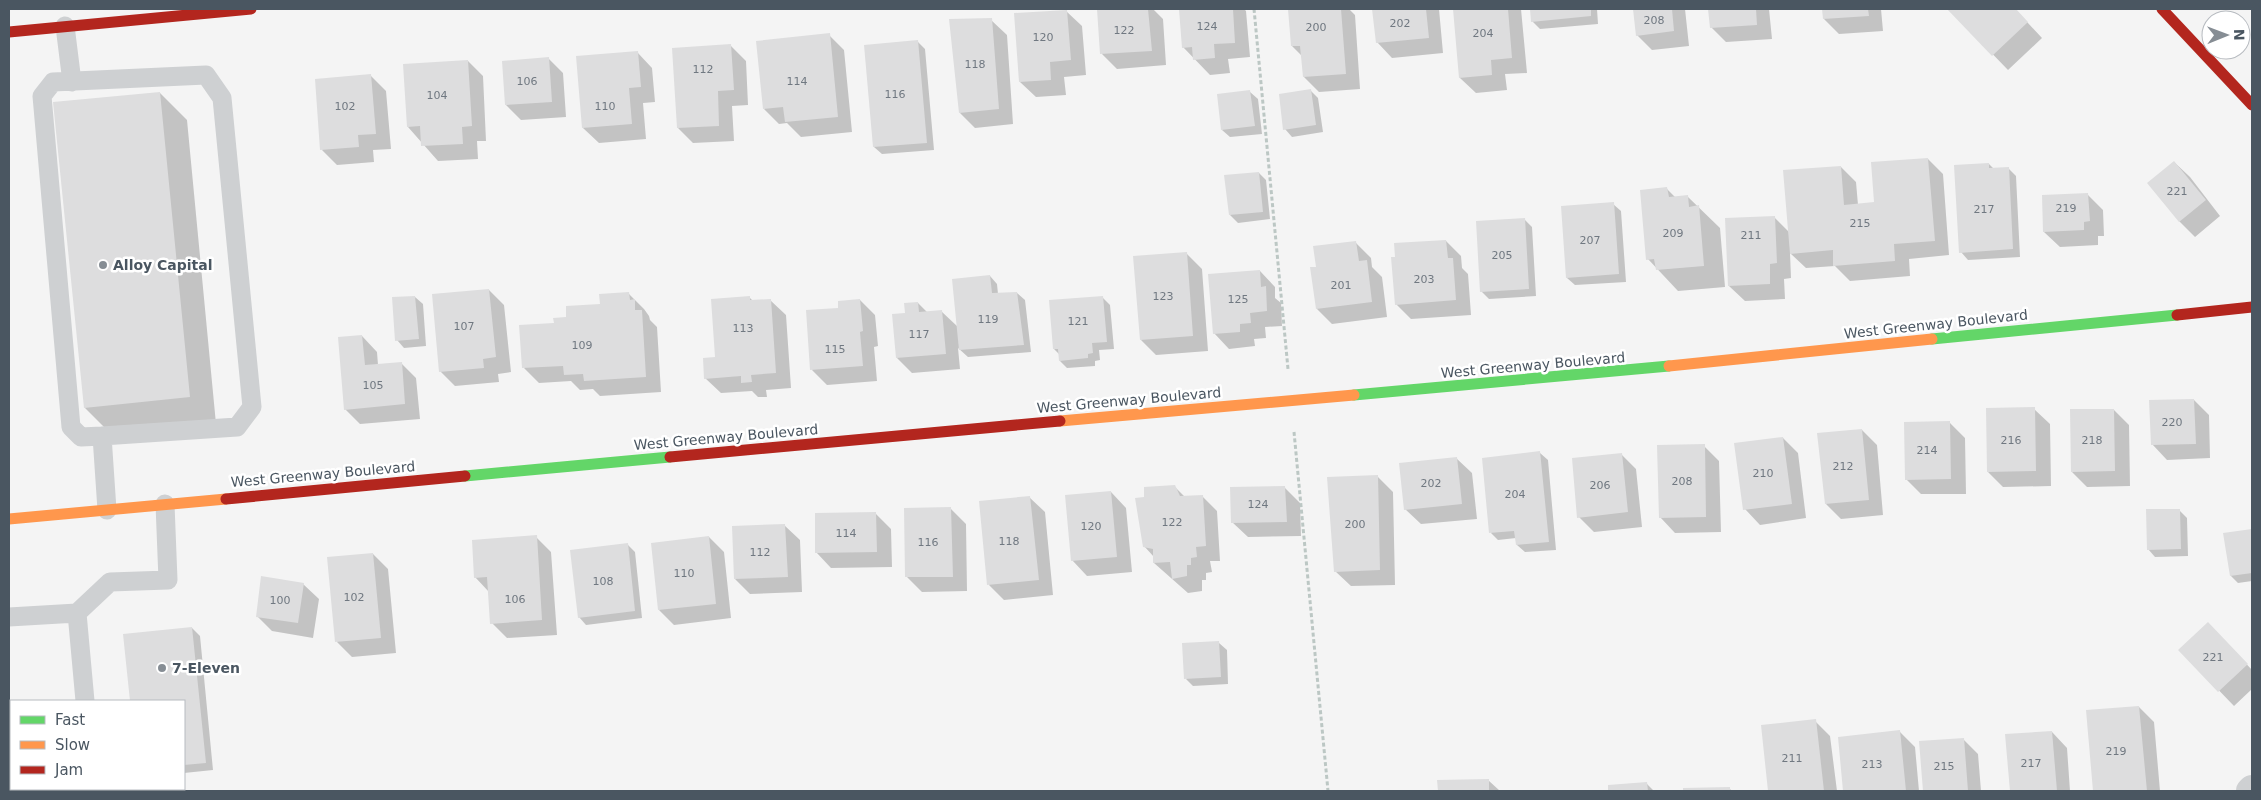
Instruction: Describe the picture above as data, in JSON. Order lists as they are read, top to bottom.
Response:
{
  "streets": {
    "street": ["West Greenway Boulevard"]
  },
  "places": ["Alloy Capital", "7-Eleven"],
  "house_numbers": [
    "208",
    "202",
    "124",
    "200",
    "122",
    "204",
    "120",
    "118",
    "112",
    "106",
    "114",
    "116",
    "104",
    "102",
    "110",
    "221",
    "219",
    "217",
    "215",
    "209",
    "211",
    "207",
    "205",
    "203",
    "201",
    "123",
    "125",
    "119",
    "121",
    "107",
    "113",
    "117",
    "109",
    "115",
    "105",
    "220",
    "216",
    "218",
    "214",
    "212",
    "210",
    "208",
    "202",
    "206",
    "204",
    "124",
    "122",
    "200",
    "120",
    "114",
    "118",
    "116",
    "112",
    "110",
    "108",
    "102",
    "106",
    "100",
    "221",
    "219",
    "211",
    "217",
    "213",
    "215"
  ],
  "legend": ["Fast", "Slow", "Jam"],
  "north": "right"
}
